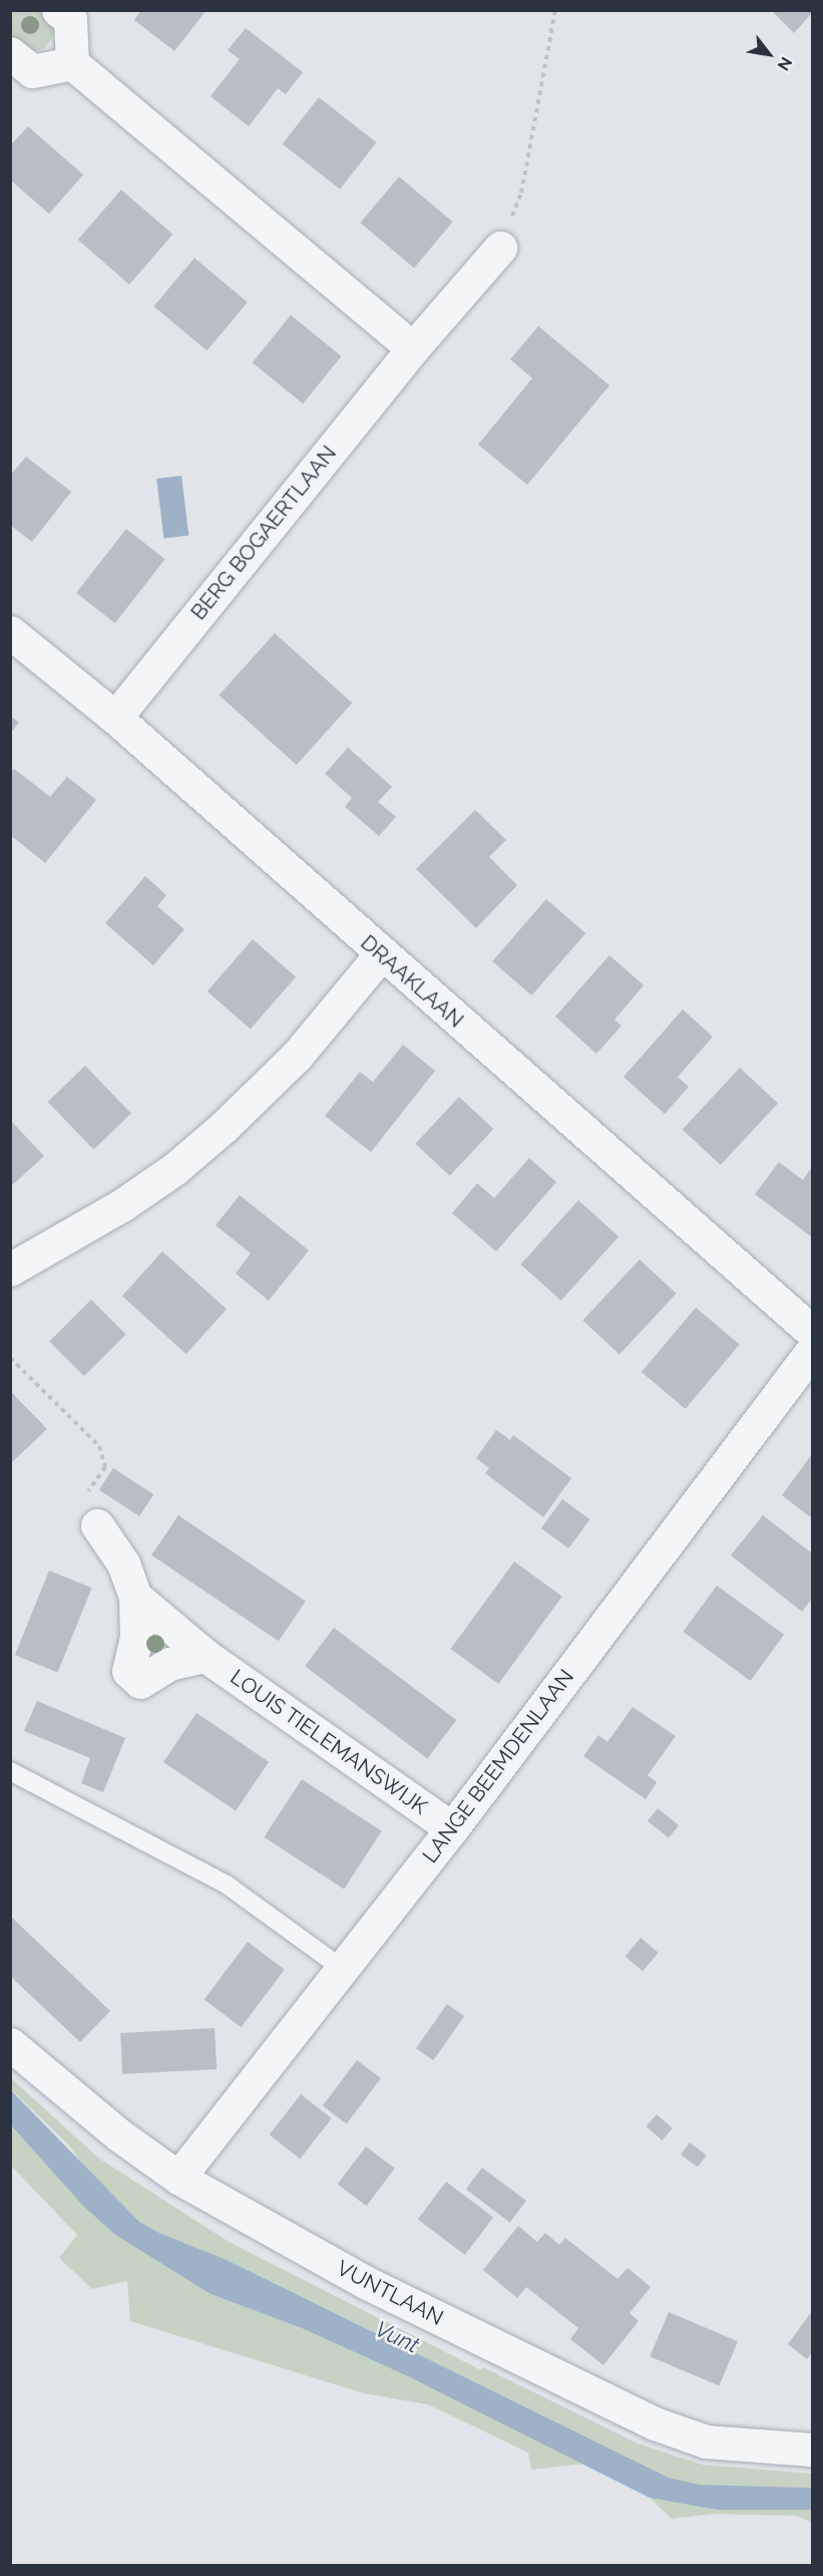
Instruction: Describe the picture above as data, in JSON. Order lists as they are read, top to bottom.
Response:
{
  "streets": {
    "street": [
      "BERG BOGAERTLAAN",
      "DRAAKLAAN",
      "LOUIS TIELEMANSWIJK",
      "LANGE BEEMDENLAAN",
      "VUNTLAAN"
    ]
  },
  "crossings": [
    ["BERG BOGAERTLAAN", "DRAAKLAAN"],
    ["LOUIS TIELEMANSWIJK", "LANGE BEEMDENLAAN"],
    ["LANGE BEEMDENLAAN", "VUNTLAAN"]
  ],
  "water": ["Vunt"],
  "north": "bottom right"
}
